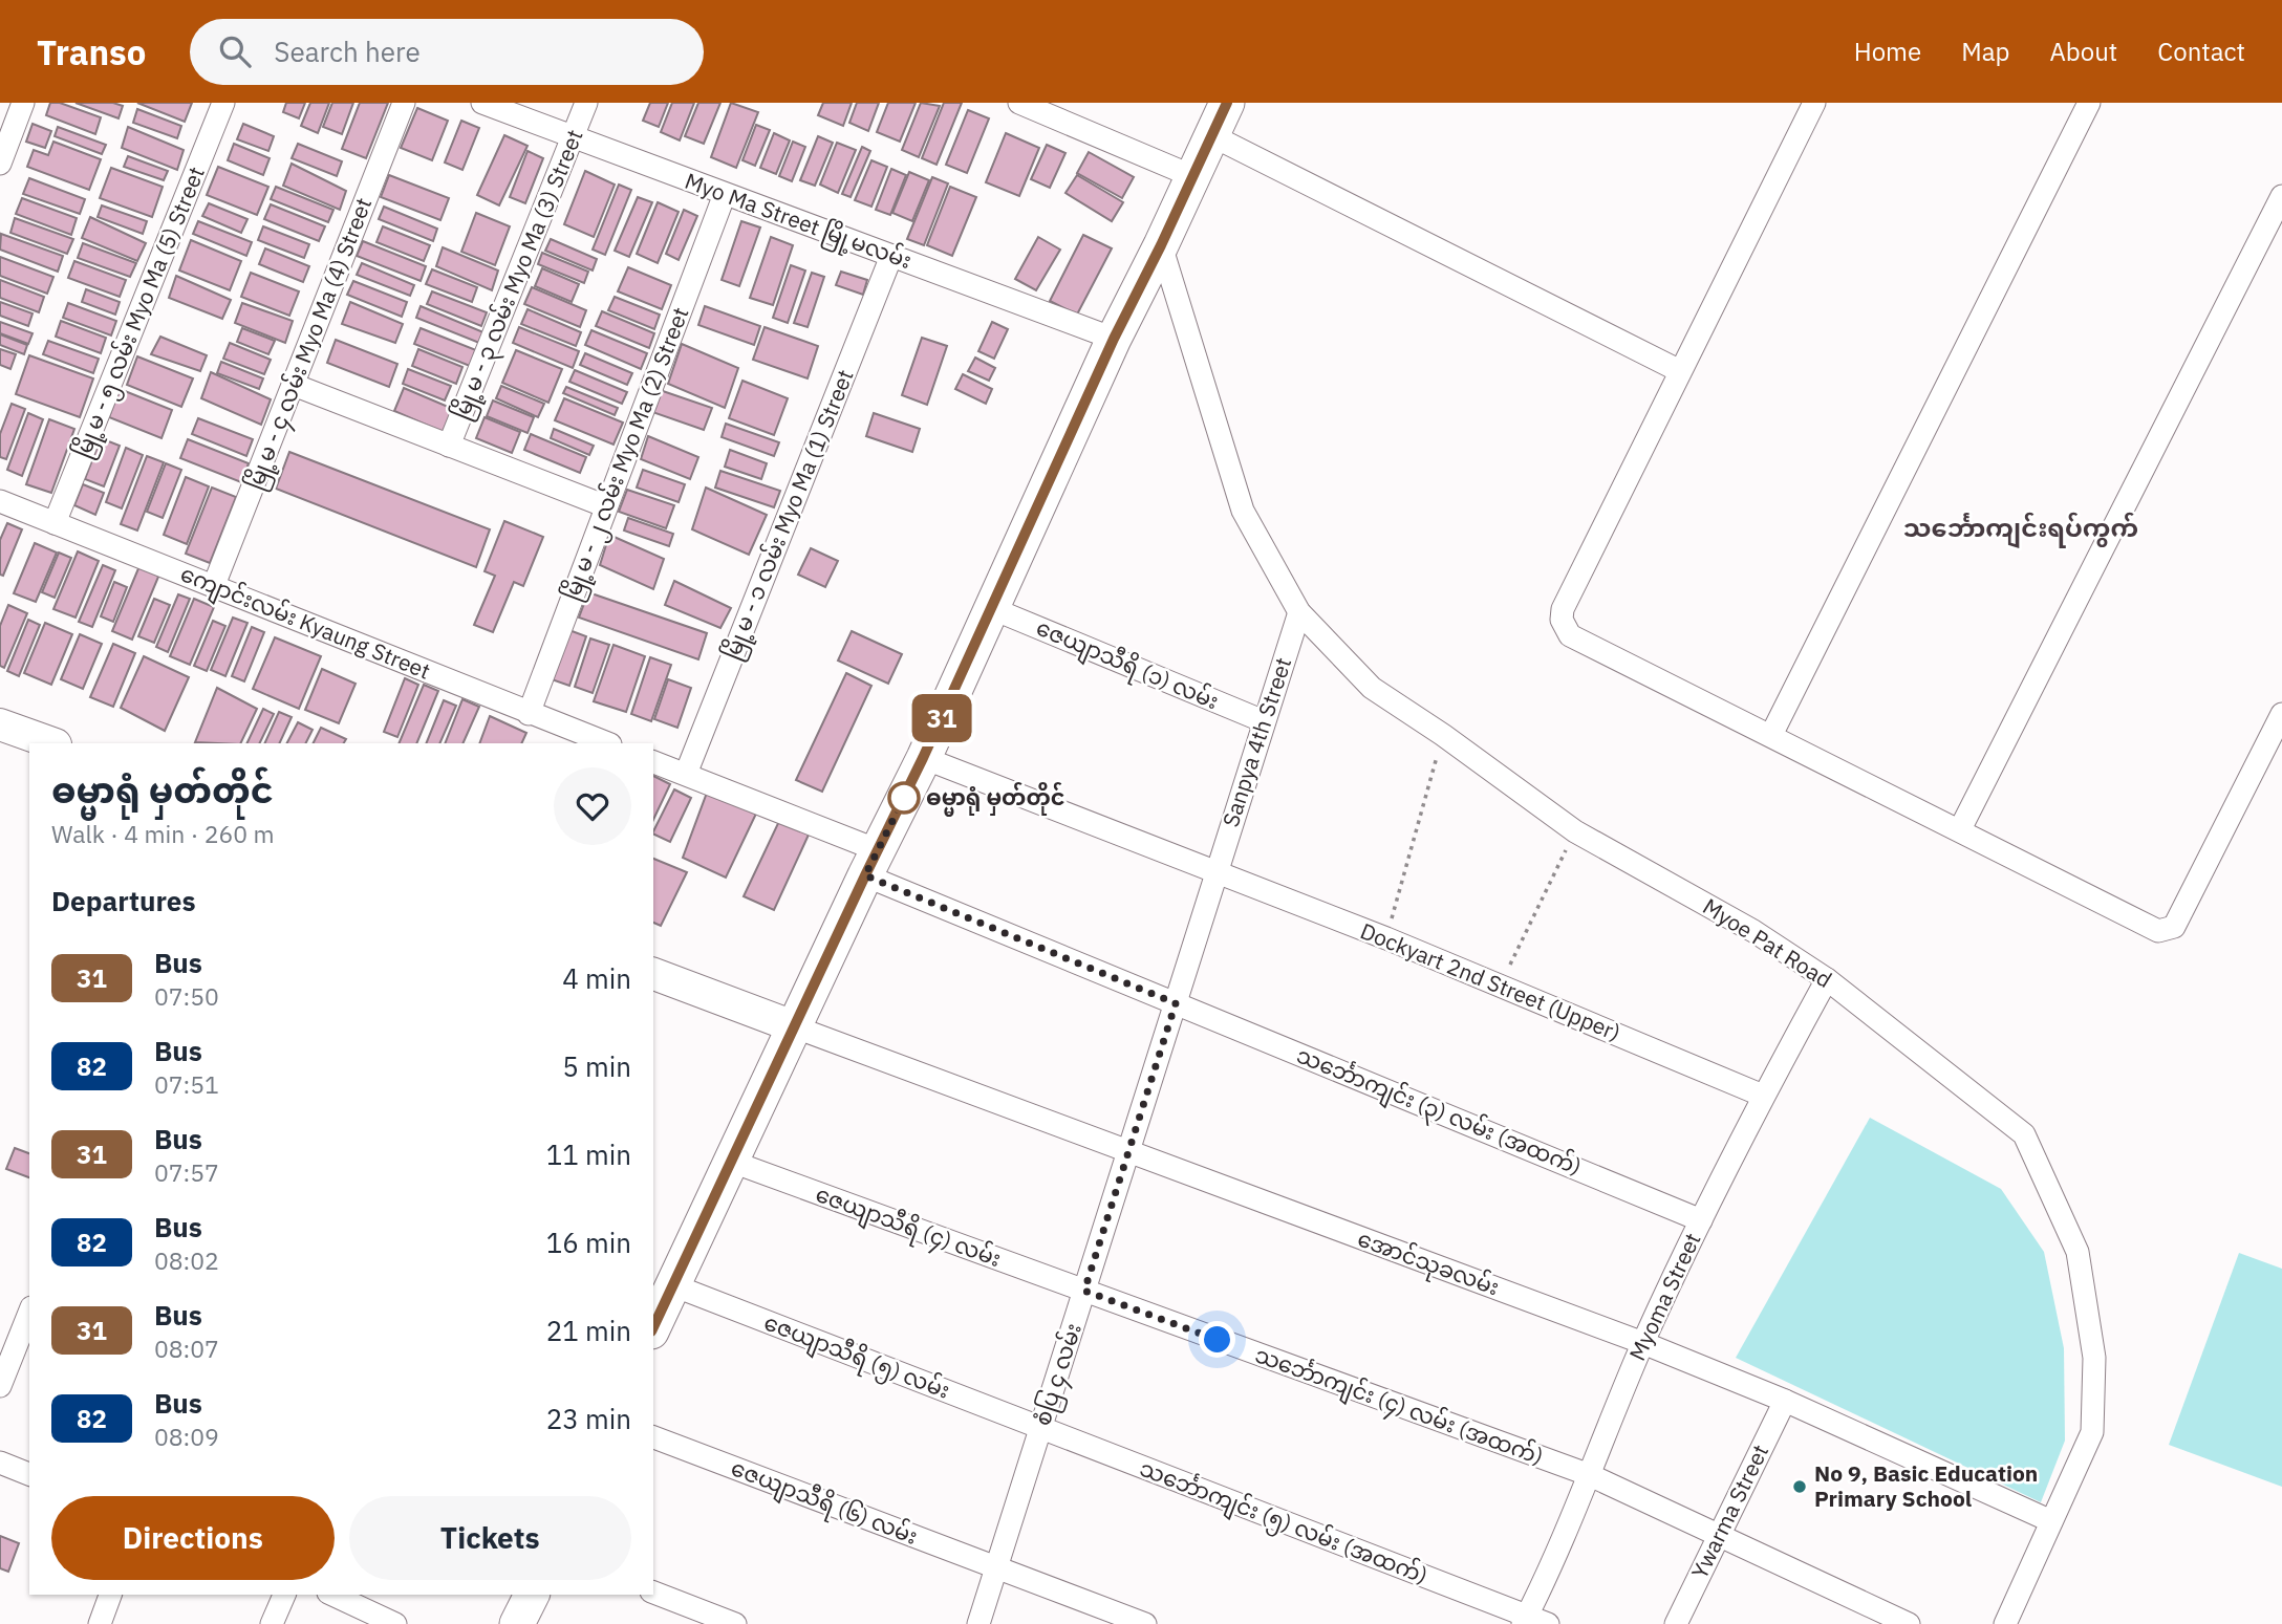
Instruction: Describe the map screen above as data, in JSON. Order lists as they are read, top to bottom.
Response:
{
  "streets": {
    "street": [
      "Myo Ma Street မြို့မလမ်း",
      "မြို့မ - ၃ လမ်း Myo Ma (3) Street",
      "မြို့မ - ၅ လမ်း Myo Ma (5) Street",
      "မြို့မ - ၄ လမ်း Myo Ma (4) Street",
      "မြို့မ - ၂ လမ်း Myo Ma (2) Street",
      "မြို့မ - ၁ လမ်း Myo Ma (1) Street",
      "ကျောင်းလမ်း Kyaung Street",
      "ဇေယျာသီရိ (၁) လမ်း",
      "Sanpya 4th Street",
      "Myoe Pat Road",
      "Dockyart 2nd Street (Upper)",
      "သင်္ဘောကျင်း (၃) လမ်း (အထက်)",
      "ဇေယျာသီရိ (၄) လမ်း",
      "အောင်သုခလမ်း",
      "Myoma Street",
      "ဇေယျာသီရိ (၅) လမ်း",
      "စံပြ ၄ လမ်း",
      "သင်္ဘောကျင်း (၄) လမ်း (အထက်)",
      "ဇေယျာသီရိ (၆) လမ်း",
      "Ywarma Street",
      "သင်္ဘောကျင်း (၅) လမ်း (အထက်)"
    ]
  },
  "crossings": [
    ["Myo Ma Street မြို့မလမ်း", "မြို့မ - ၃ လမ်း Myo Ma (3) Street"],
    ["Myo Ma Street မြို့မလမ်း", "မြို့မ - ၂ လမ်း Myo Ma (2) Street"],
    ["Myo Ma Street မြို့မလမ်း", "မြို့မ - ၁ လမ်း Myo Ma (1) Street"],
    ["မြို့မ - ၅ လမ်း Myo Ma (5) Street", "ကျောင်းလမ်း Kyaung Street"],
    ["မြို့မ - ၄ လမ်း Myo Ma (4) Street", "ကျောင်းလမ်း Kyaung Street"],
    ["မြို့မ - ၂ လမ်း Myo Ma (2) Street", "ကျောင်းလမ်း Kyaung Street"],
    ["ဇေယျာသီရိ (၁) လမ်း", "Sanpya 4th Street"],
    ["Sanpya 4th Street", "Myoe Pat Road"],
    ["Sanpya 4th Street", "Dockyart 2nd Street (Upper)"],
    ["Sanpya 4th Street", "စံပြ ၄ လမ်း"],
    ["Myoe Pat Road", "အောင်သုခလမ်း"],
    ["Myoe Pat Road", "Myoma Street"],
    ["Dockyart 2nd Street (Upper)", "Myoma Street"],
    ["Dockyart 2nd Street (Upper)", "စံပြ ၄ လမ်း"],
    ["သင်္ဘောကျင်း (၃) လမ်း (အထက်)", "Myoma Street"],
    ["သင်္ဘောကျင်း (၃) လမ်း (အထက်)", "စံပြ ၄ လမ်း"],
    ["ဇေယျာသီရိ (၄) လမ်း", "စံပြ ၄ လမ်း"],
    ["ဇေယျာသီရိ (၄) လမ်း", "သင်္ဘောကျင်း (၄) လမ်း (အထက်)"],
    ["အောင်သုခလမ်း", "Myoma Street"],
    ["အောင်သုခလမ်း", "စံပြ ၄ လမ်း"],
    ["အောင်သုခလမ်း", "Ywarma Street"],
    ["Myoma Street", "သင်္ဘောကျင်း (၄) လမ်း (အထက်)"],
    ["Myoma Street", "သင်္ဘောကျင်း (၅) လမ်း (အထက်)"],
    ["ဇေယျာသီရိ (၅) လမ်း", "စံပြ ၄ လမ်း"],
    ["ဇေယျာသီရိ (၅) လမ်း", "သင်္ဘောကျင်း (၅) လမ်း (အထက်)"],
    ["စံပြ ၄ လမ်း", "သင်္ဘောကျင်း (၄) လမ်း (အထက်)"],
    ["စံပြ ၄ လမ်း", "ဇေယျာသီရိ (၆) လမ်း"],
    ["စံပြ ၄ လမ်း", "သင်္ဘောကျင်း (၅) လမ်း (အထက်)"],
    ["သင်္ဘောကျင်း (၄) လမ်း (အထက်)", "Ywarma Street"]
  ],
  "districts": ["သင်္ဘောကျင်းရပ်ကွက်"],
  "places": ["ဓမ္မာရုံ မှတ်တိုင်", "No 9, Basic Education Primary School"],
  "lines": ["bus line 31"],
  "page": {
    "header": "Transo",
    "search": "Search here",
    "nav": [
      "Home",
      "Map",
      "About",
      "Contact"
    ],
    "on_map": "31",
    "heading": [
      ["ဓမ္မာရုံ မှတ်တိုင်", "Walk · 4 min · 260 m"],
      "Departures"
    ],
    "list": [
      {
        "mark": "31",
        "name": "Bus",
        "note": "07:50",
        "value": "4 min"
      },
      {
        "mark": "82",
        "name": "Bus",
        "note": "07:51",
        "value": "5 min"
      },
      {
        "mark": "31",
        "name": "Bus",
        "note": "07:57",
        "value": "11 min"
      },
      {
        "mark": "82",
        "name": "Bus",
        "note": "08:02",
        "value": "16 min"
      },
      {
        "mark": "31",
        "name": "Bus",
        "note": "08:07",
        "value": "21 min"
      },
      {
        "mark": "82",
        "name": "Bus",
        "note": "08:09",
        "value": "23 min"
      }
    ],
    "buttons": ["Directions", "Tickets"]
  }
}
